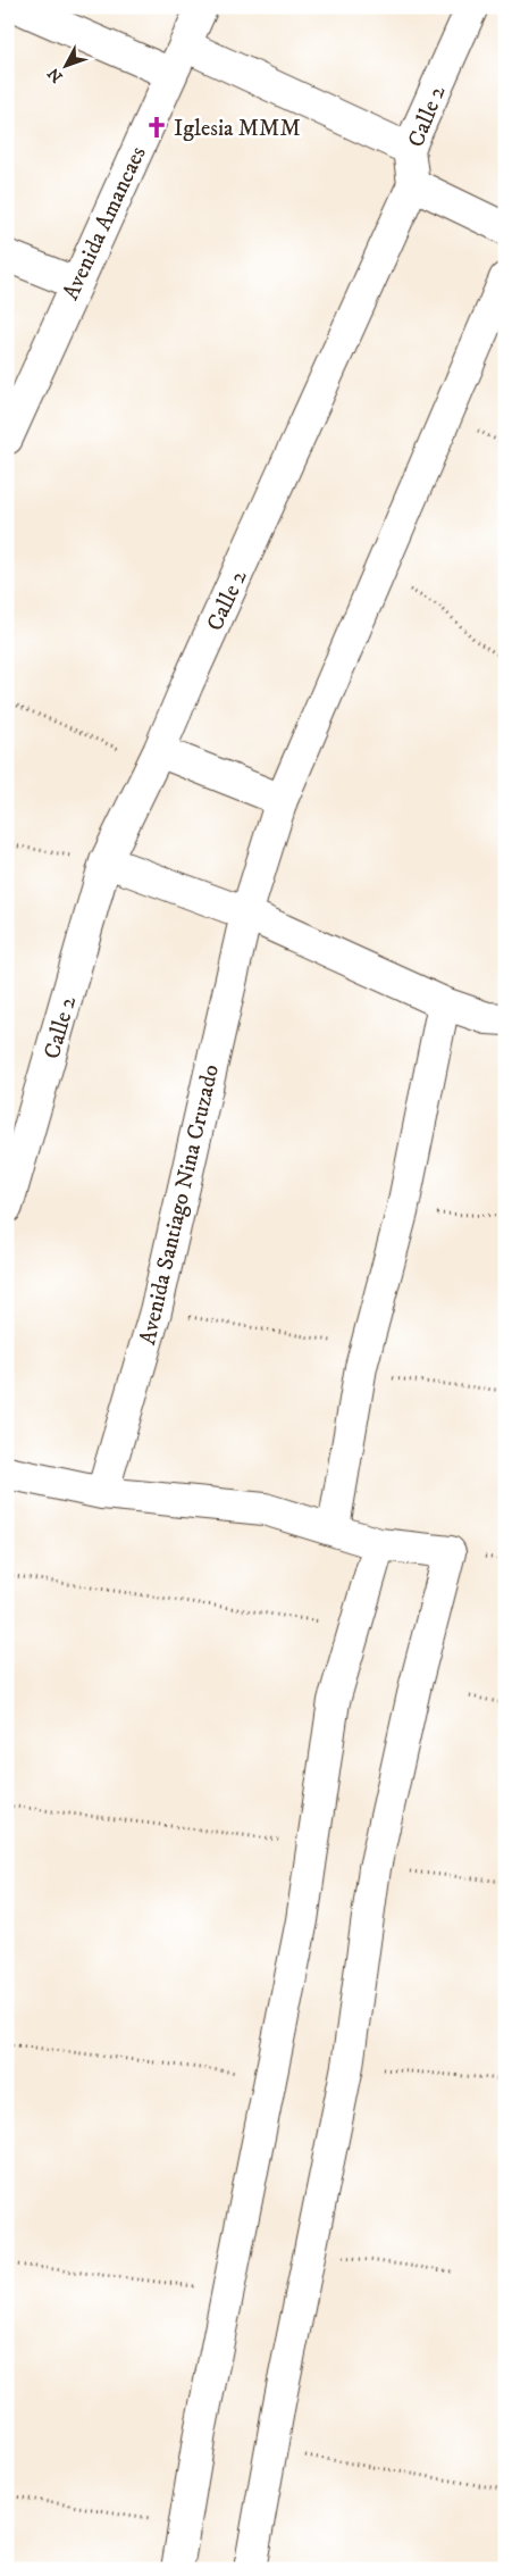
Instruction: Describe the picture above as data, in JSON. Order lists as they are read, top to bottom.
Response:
{
  "streets": {
    "street": ["Calle 2", "Avenida Amancaes", "Avenida Santiago Nina Cruzado"]
  },
  "places": {
    "church": ["Iglesia MMM"]
  },
  "north": "bottom left"
}
